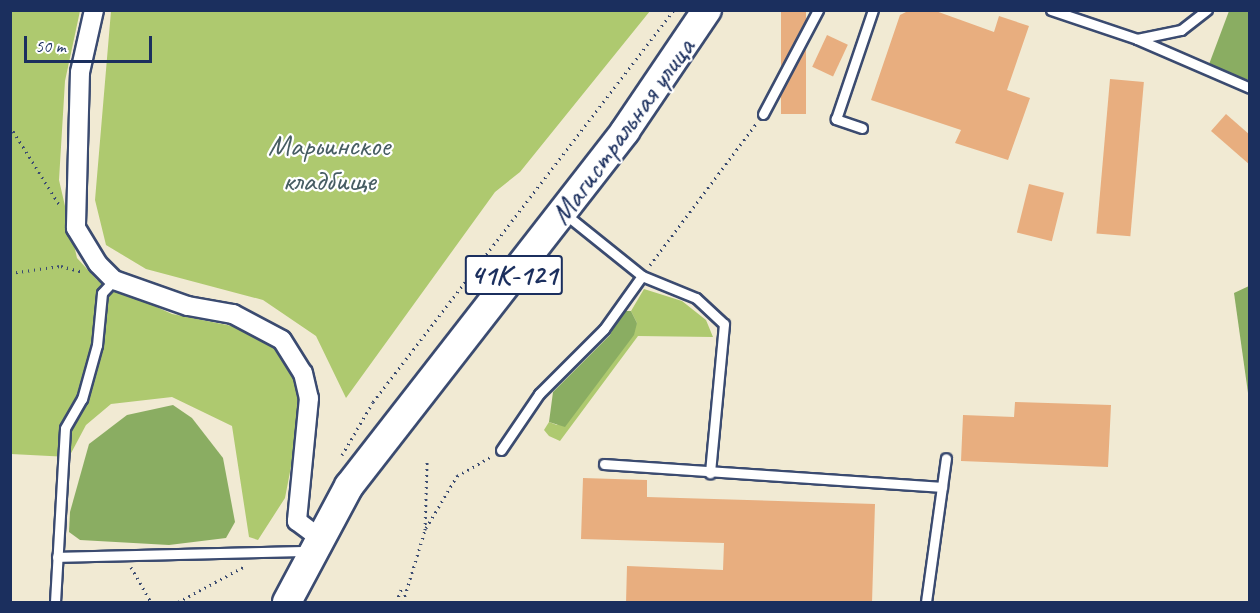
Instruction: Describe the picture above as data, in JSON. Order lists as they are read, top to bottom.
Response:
{
  "streets": {
    "main road": ["Магистральная улица", "41К-121"]
  },
  "crossings": [
    ["Магистральная улица", "41К-121"]
  ],
  "parks": ["Марьинское кладбище"],
  "scale_bar": "50 m"
}
